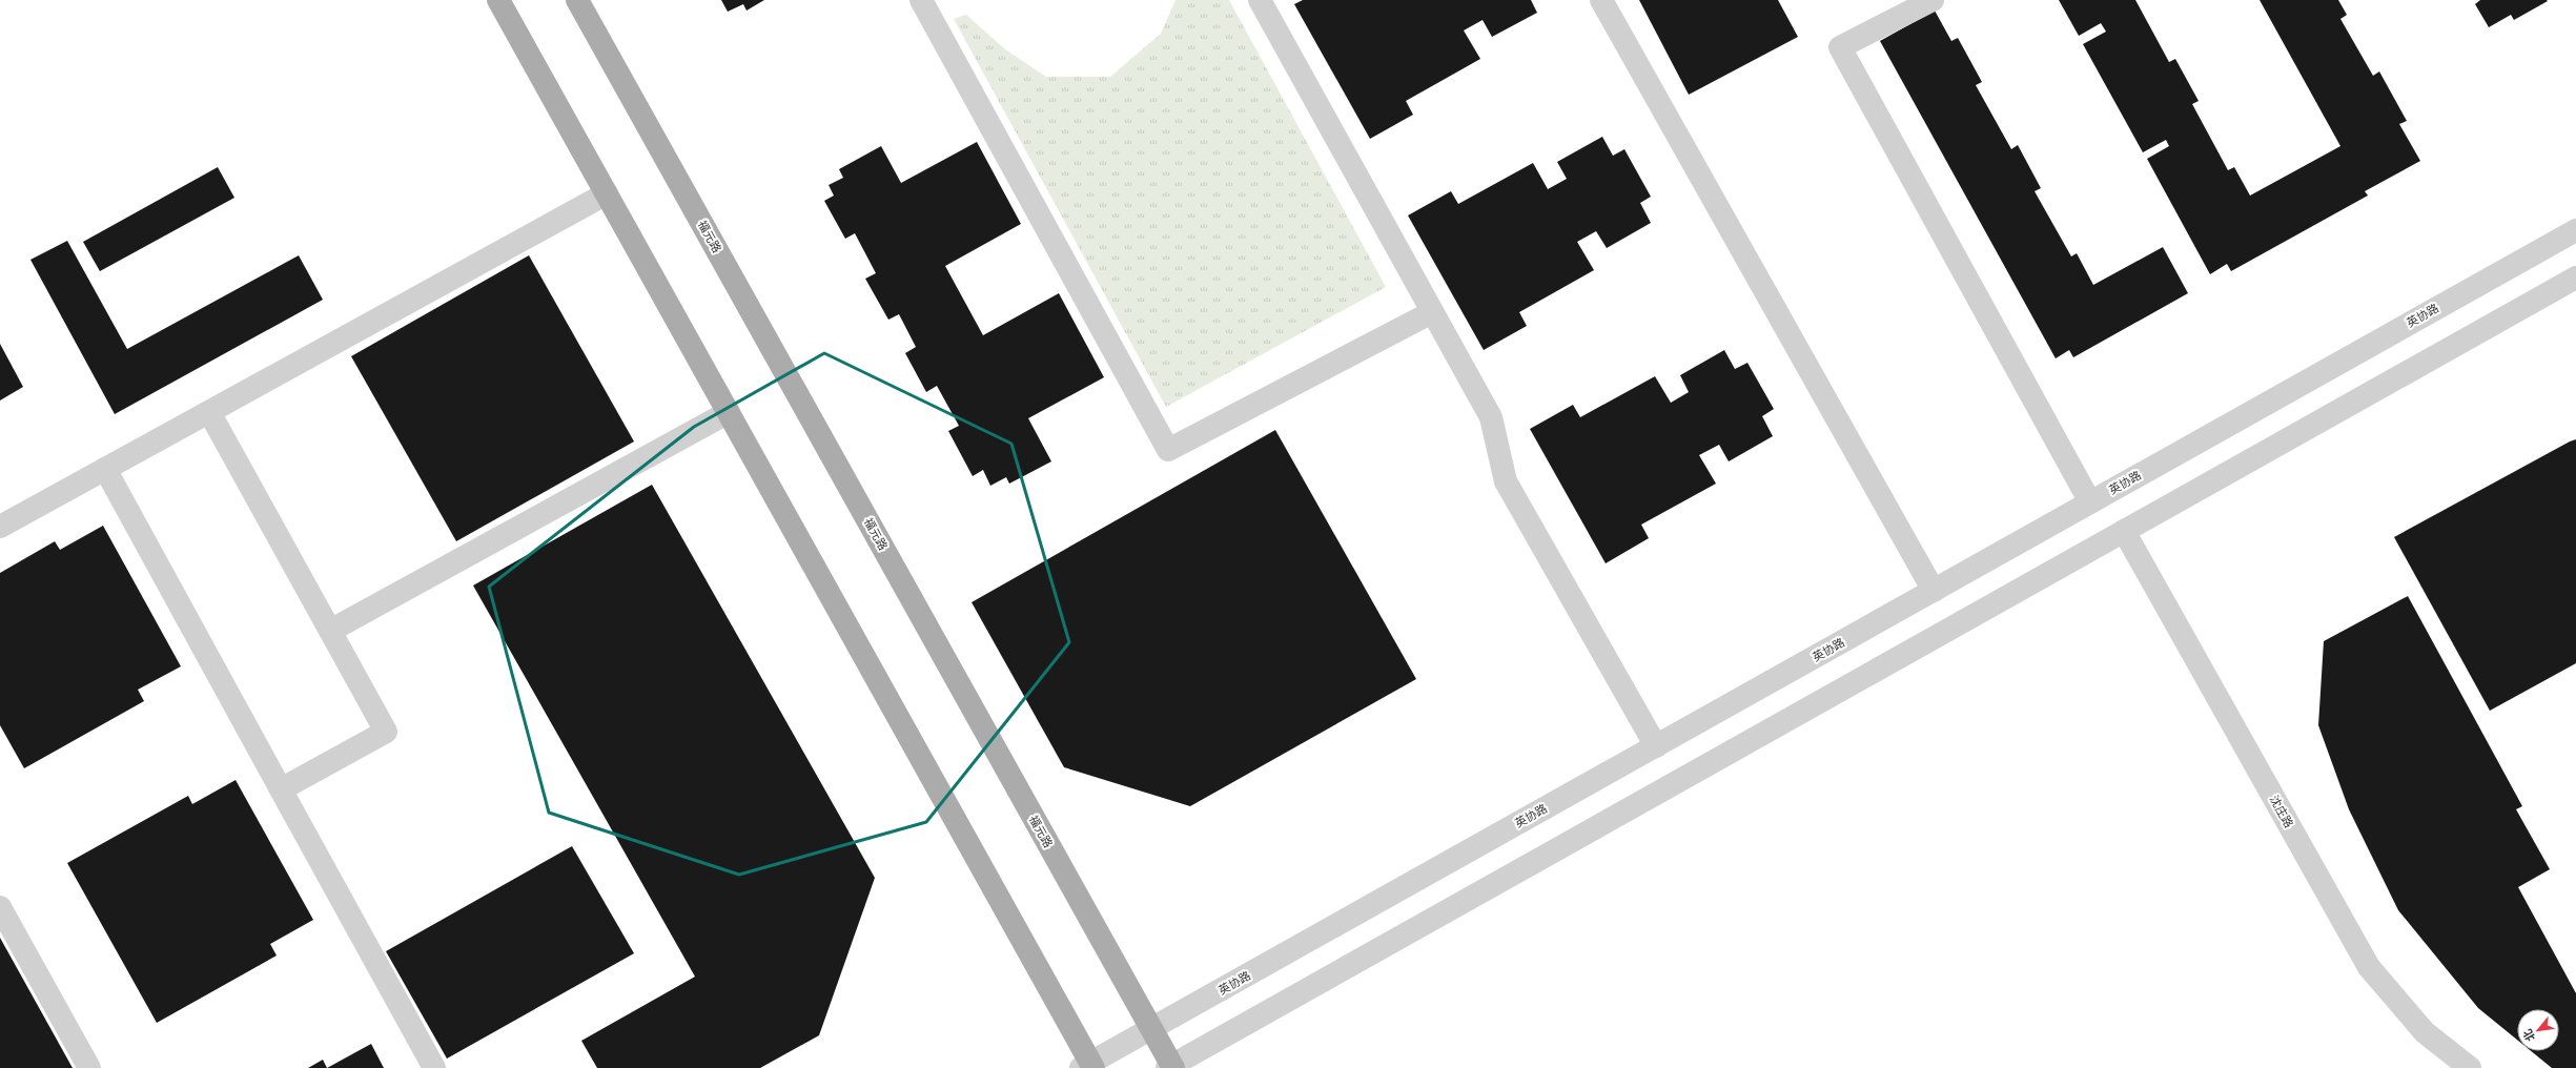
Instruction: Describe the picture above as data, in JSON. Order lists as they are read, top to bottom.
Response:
{
  "streets": {
    "main road": ["福元路"],
    "street": ["英协路", "沈庄路"]
  },
  "crossings": [
    ["福元路", "英协路"]
  ],
  "north": "bottom left"
}
